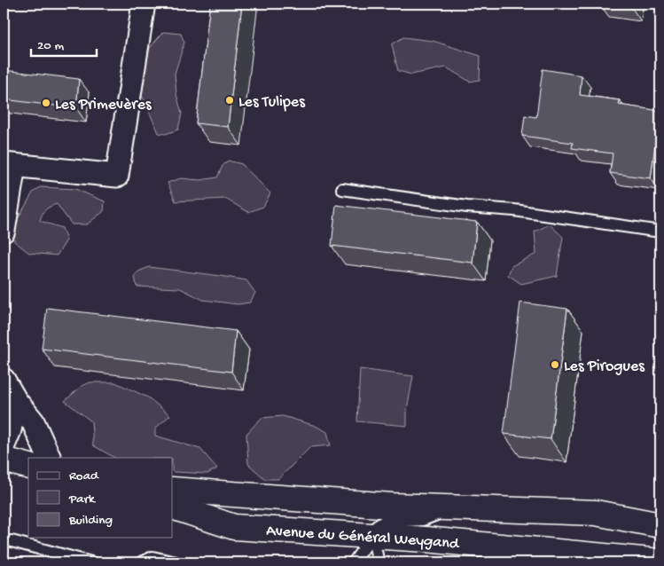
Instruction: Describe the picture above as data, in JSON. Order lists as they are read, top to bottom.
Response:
{
  "streets": {
    "main road": ["Avenue du Général Weygand"]
  },
  "places": ["Les Tulipes", "Les Primevères", "Les Pirogues"],
  "legend": ["Road", "Park", "Building"],
  "scale_bar": "20 m"
}
